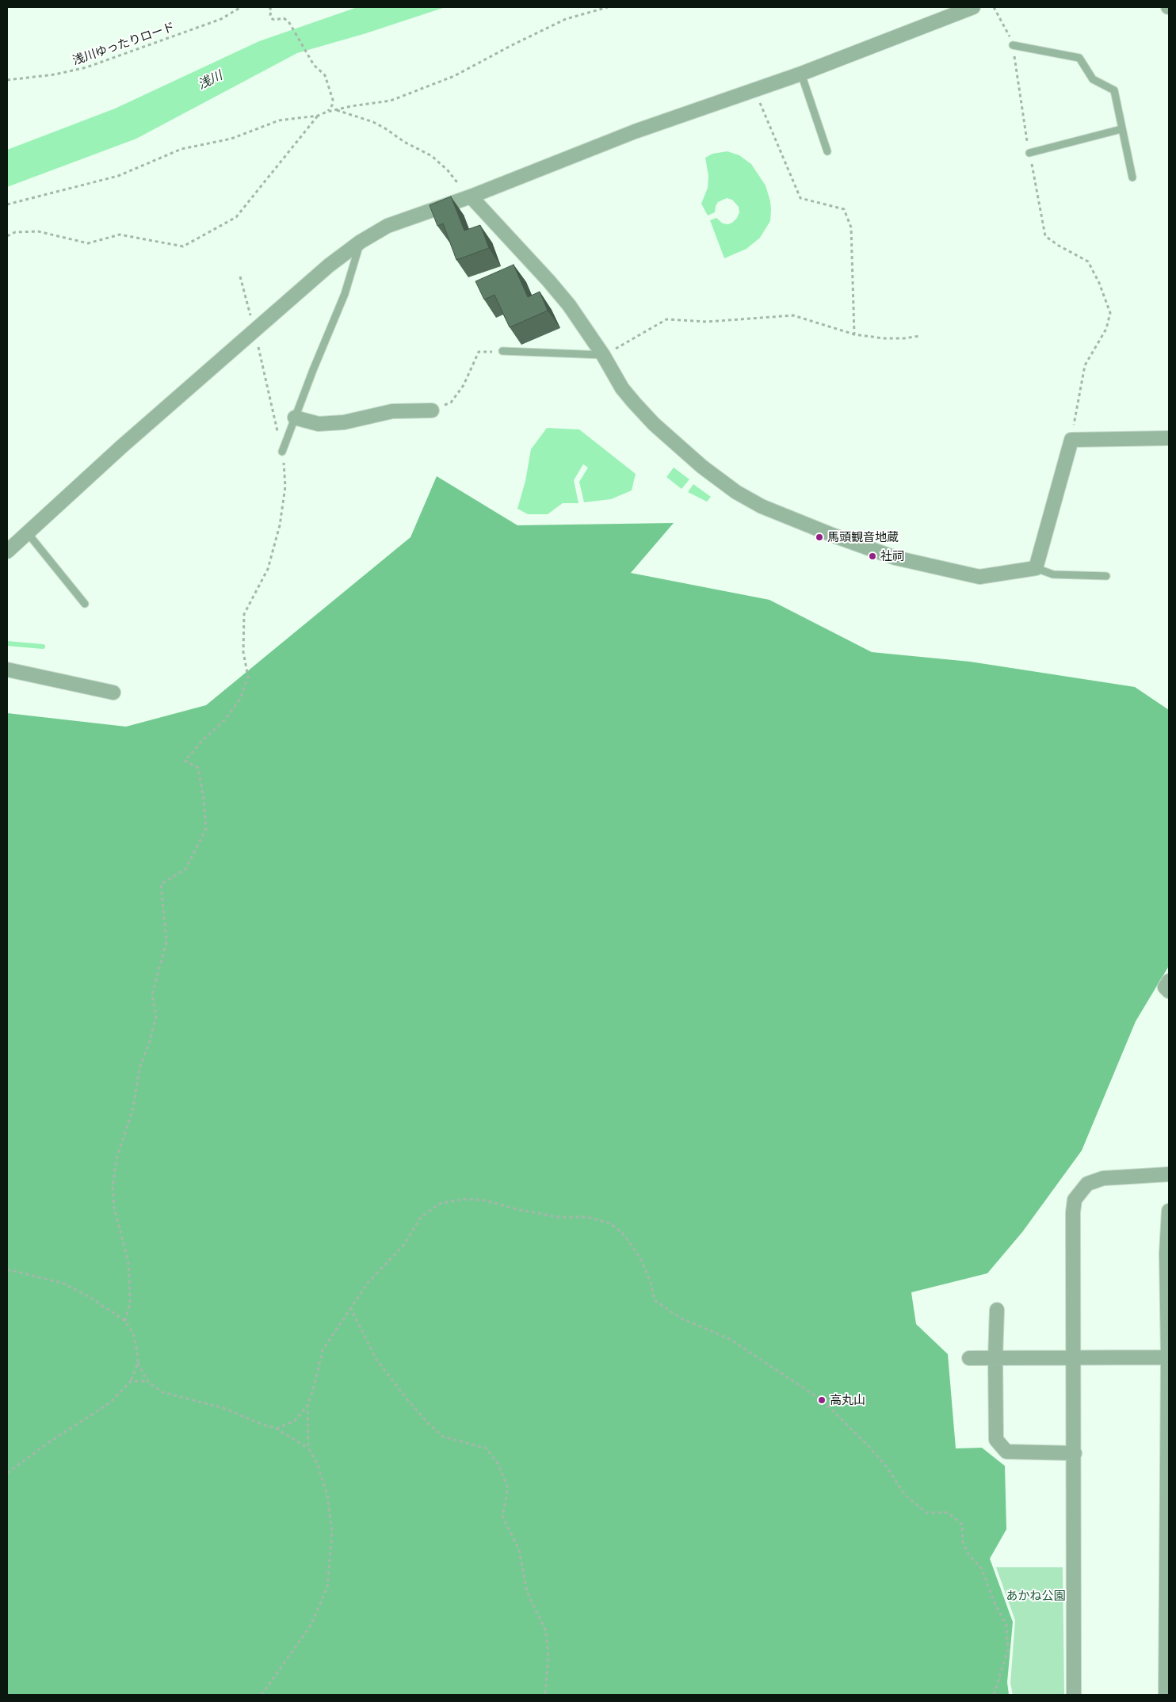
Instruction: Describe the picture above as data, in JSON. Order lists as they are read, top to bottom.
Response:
{
  "streets": {
    "path": ["浅川ゆったりロード"]
  },
  "water": ["浅川"],
  "parks": ["あかね公園"],
  "places": ["馬頭観音地蔵", "社祠", "高丸山"]
}
